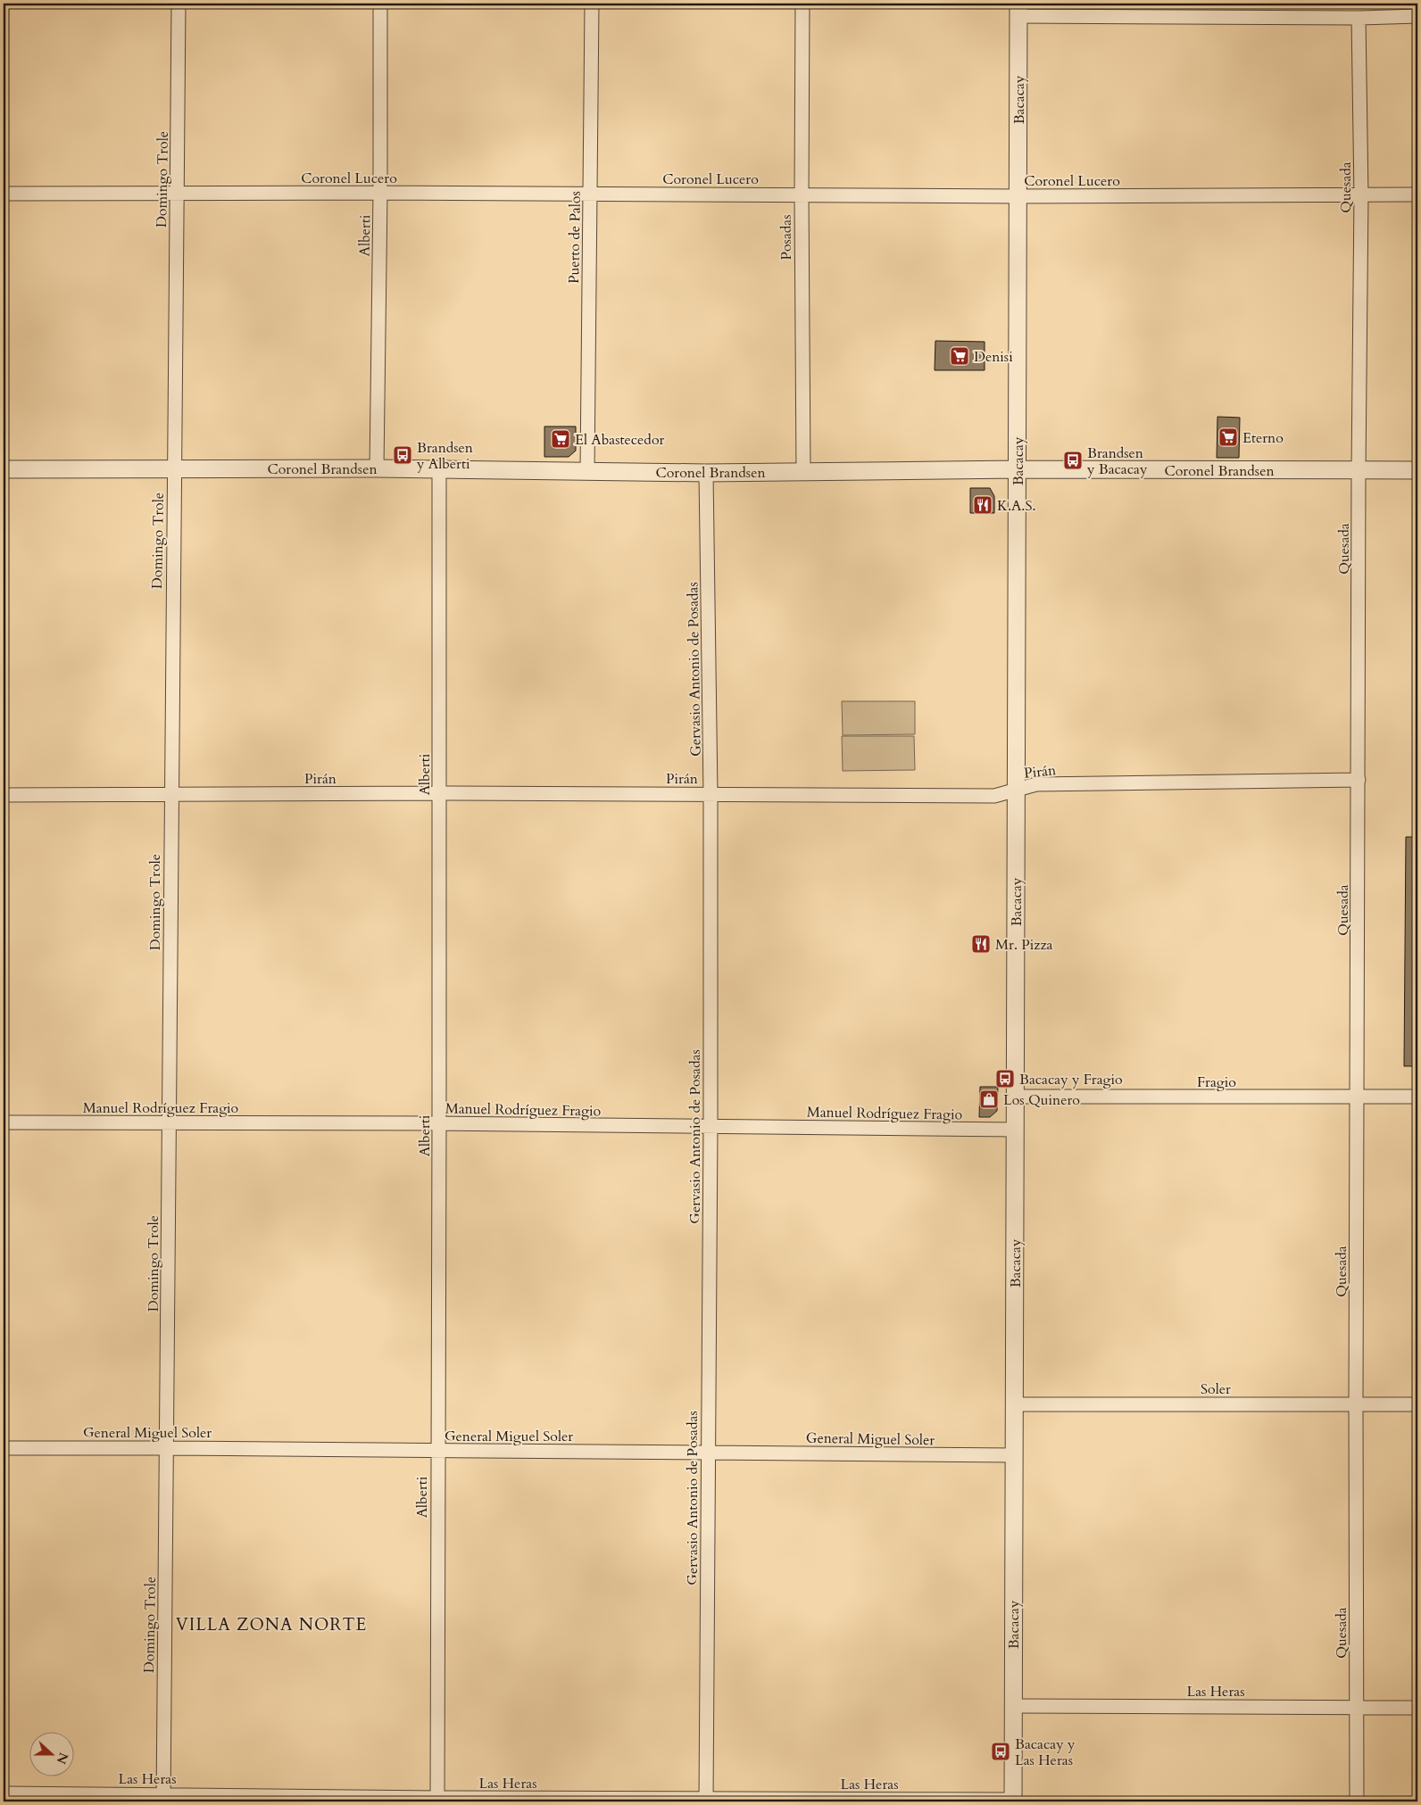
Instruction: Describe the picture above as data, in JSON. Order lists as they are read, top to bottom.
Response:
{
  "streets": {
    "street": [
      "Bacacay",
      "Coronel Lucero",
      "Domingo Trole",
      "Quesada",
      "Alberti",
      "Puerto de Palos",
      "Posadas",
      "Coronel Brandsen",
      "Gervasio Antonio de Posadas",
      "Pirán",
      "Fragio",
      "Manuel Rodríguez Fragio",
      "Soler",
      "General Miguel Soler",
      "Las Heras"
    ]
  },
  "crossings": [
    ["Bacacay", "Coronel Lucero"],
    ["Bacacay", "Coronel Brandsen"],
    ["Bacacay", "Pirán"],
    ["Bacacay", "Fragio"],
    ["Bacacay", "Manuel Rodríguez Fragio"],
    ["Bacacay", "Soler"],
    ["Bacacay", "General Miguel Soler"],
    ["Bacacay", "Las Heras"],
    ["Coronel Lucero", "Domingo Trole"],
    ["Coronel Lucero", "Quesada"],
    ["Coronel Lucero", "Alberti"],
    ["Coronel Lucero", "Puerto de Palos"],
    ["Coronel Lucero", "Posadas"],
    ["Domingo Trole", "Coronel Brandsen"],
    ["Domingo Trole", "Pirán"],
    ["Domingo Trole", "Manuel Rodríguez Fragio"],
    ["Domingo Trole", "General Miguel Soler"],
    ["Domingo Trole", "Las Heras"],
    ["Quesada", "Coronel Brandsen"],
    ["Quesada", "Pirán"],
    ["Quesada", "Fragio"],
    ["Quesada", "Soler"],
    ["Quesada", "Las Heras"],
    ["Alberti", "Coronel Brandsen"],
    ["Alberti", "Pirán"],
    ["Alberti", "Manuel Rodríguez Fragio"],
    ["Alberti", "General Miguel Soler"],
    ["Alberti", "Las Heras"],
    ["Puerto de Palos", "Coronel Brandsen"],
    ["Posadas", "Coronel Brandsen"],
    ["Coronel Brandsen", "Gervasio Antonio de Posadas"],
    ["Gervasio Antonio de Posadas", "Pirán"],
    ["Gervasio Antonio de Posadas", "Manuel Rodríguez Fragio"],
    ["Gervasio Antonio de Posadas", "General Miguel Soler"],
    ["Gervasio Antonio de Posadas", "Las Heras"]
  ],
  "districts": ["VILLA ZONA NORTE"],
  "places": {
    "supermarket": ["Denisi", "Eterno", "El Abastecedor"],
    "bus stop": [
      "Brandsen y Alberti",
      "Brandsen y Bacacay",
      "Bacacay y Fragio",
      "Bacacay y Las Heras"
    ],
    "restaurant": ["K.A.S.", "Mr. Pizza"],
    "shop": ["Los Quinero"]
  },
  "north": "right"
}
